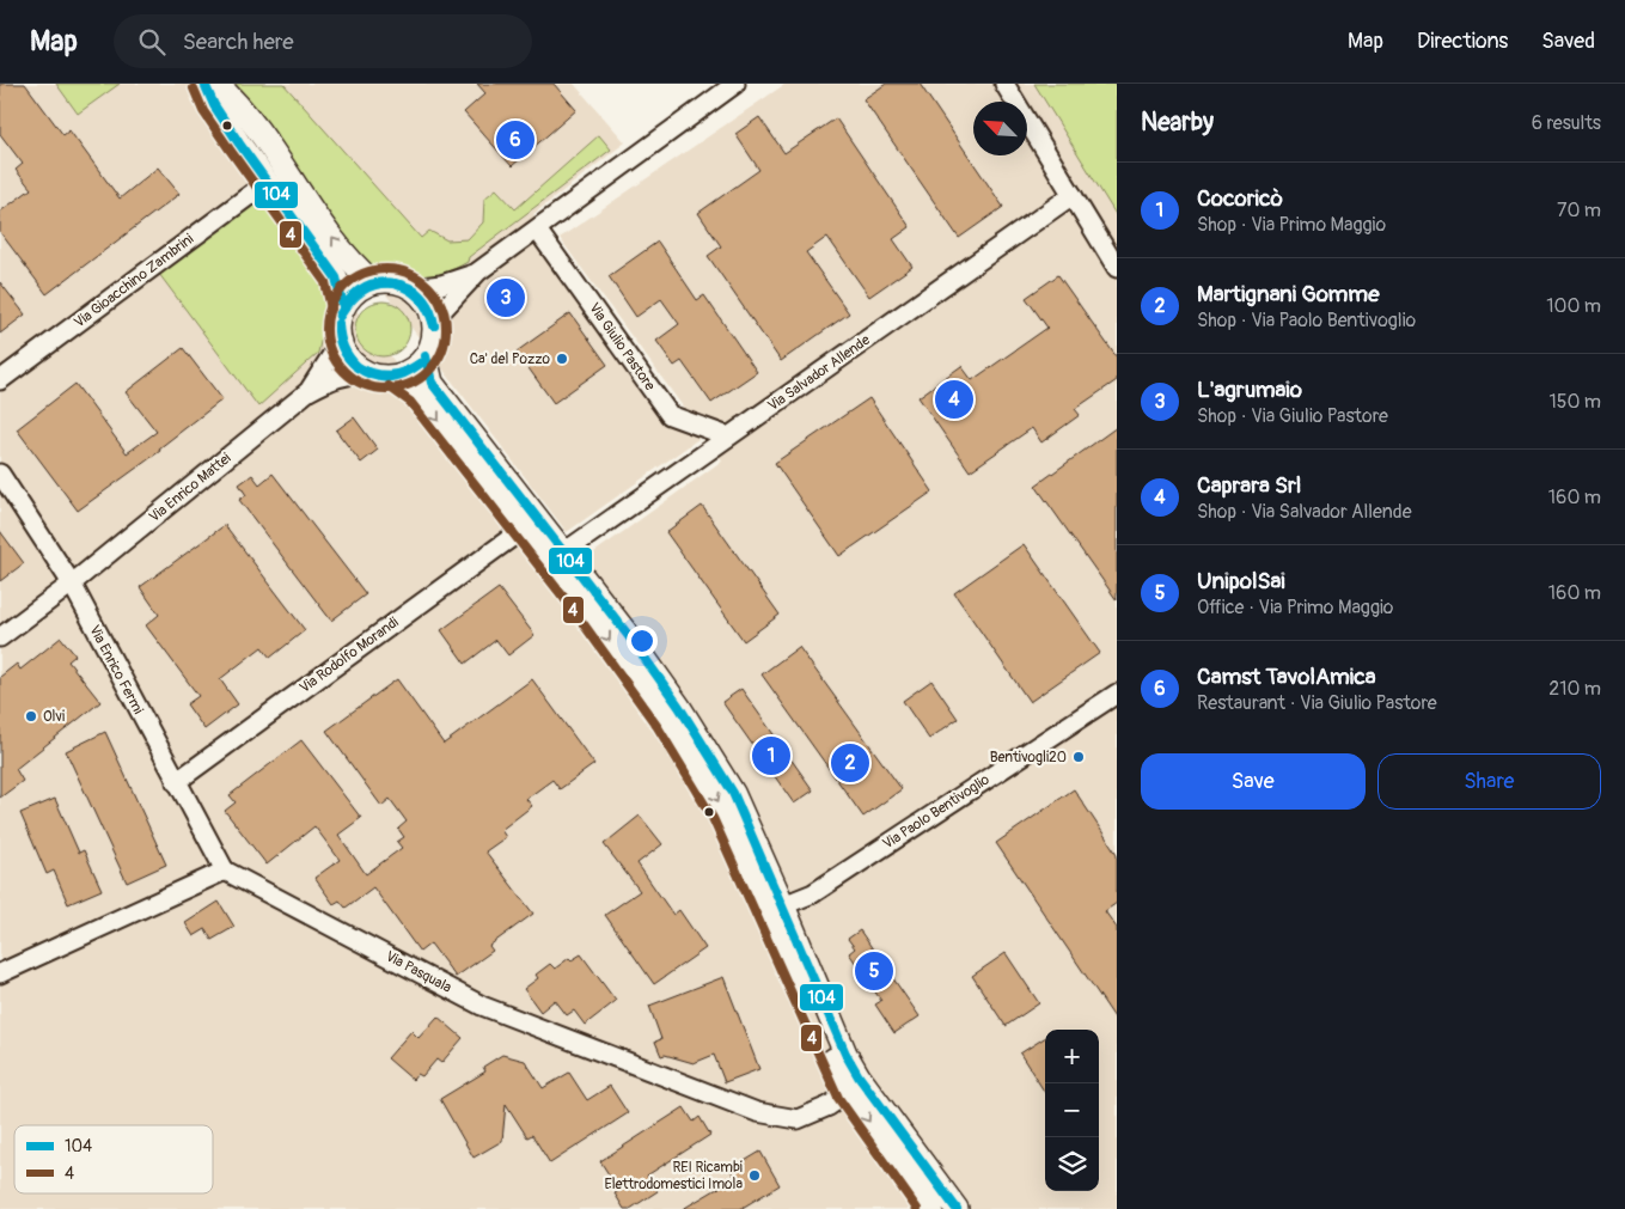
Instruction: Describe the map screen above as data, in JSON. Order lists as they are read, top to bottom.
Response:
{
  "streets": {
    "street": [
      "Via Gioacchino Zambrini",
      "Via Giulio Pastore",
      "Via Salvador Allende",
      "Via Enrico Mattei",
      "Via Rodolfo Morandi",
      "Via Enrico Fermi",
      "Via Paolo Bentivoglio",
      "Via Pasquala"
    ]
  },
  "crossings": [
    ["Via Giulio Pastore", "Via Salvador Allende"],
    ["Via Enrico Mattei", "Via Enrico Fermi"],
    ["Via Rodolfo Morandi", "Via Enrico Fermi"],
    ["Via Enrico Fermi", "Via Pasquala"]
  ],
  "places": [
    "Ca' del Pozzo",
    "Olvi",
    "Bentivogli20",
    "REI Ricambi Elettrodomestici Imola"
  ],
  "lines": ["transit line 104", "transit line 4"],
  "legend": ["104", "4"],
  "north": "top left",
  "page": {
    "header": "Map",
    "search": "Search here",
    "nav": ["Map", "Directions", "Saved"],
    "heading": ["Nearby", "6 results"],
    "pins": [
      "6",
      "3",
      "4",
      "1",
      "2",
      "5"
    ],
    "list": [
      {
        "mark": "1",
        "name": "Cocoricò",
        "note": "Shop · Via Primo Maggio",
        "value": "70 m"
      },
      {
        "mark": "2",
        "name": "Martignani Gomme",
        "note": "Shop · Via Paolo Bentivoglio",
        "value": "100 m"
      },
      {
        "mark": "3",
        "name": "L'agrumaio",
        "note": "Shop · Via Giulio Pastore",
        "value": "150 m"
      },
      {
        "mark": "4",
        "name": "Caprara Srl",
        "note": "Shop · Via Salvador Allende",
        "value": "160 m"
      },
      {
        "mark": "5",
        "name": "UnipolSai",
        "note": "Office · Via Primo Maggio",
        "value": "160 m"
      },
      {
        "mark": "6",
        "name": "Camst TavolAmica",
        "note": "Restaurant · Via Giulio Pastore",
        "value": "210 m"
      }
    ],
    "buttons": ["Save", "Share"],
    "map_buttons": ["+", "−"]
  }
}
